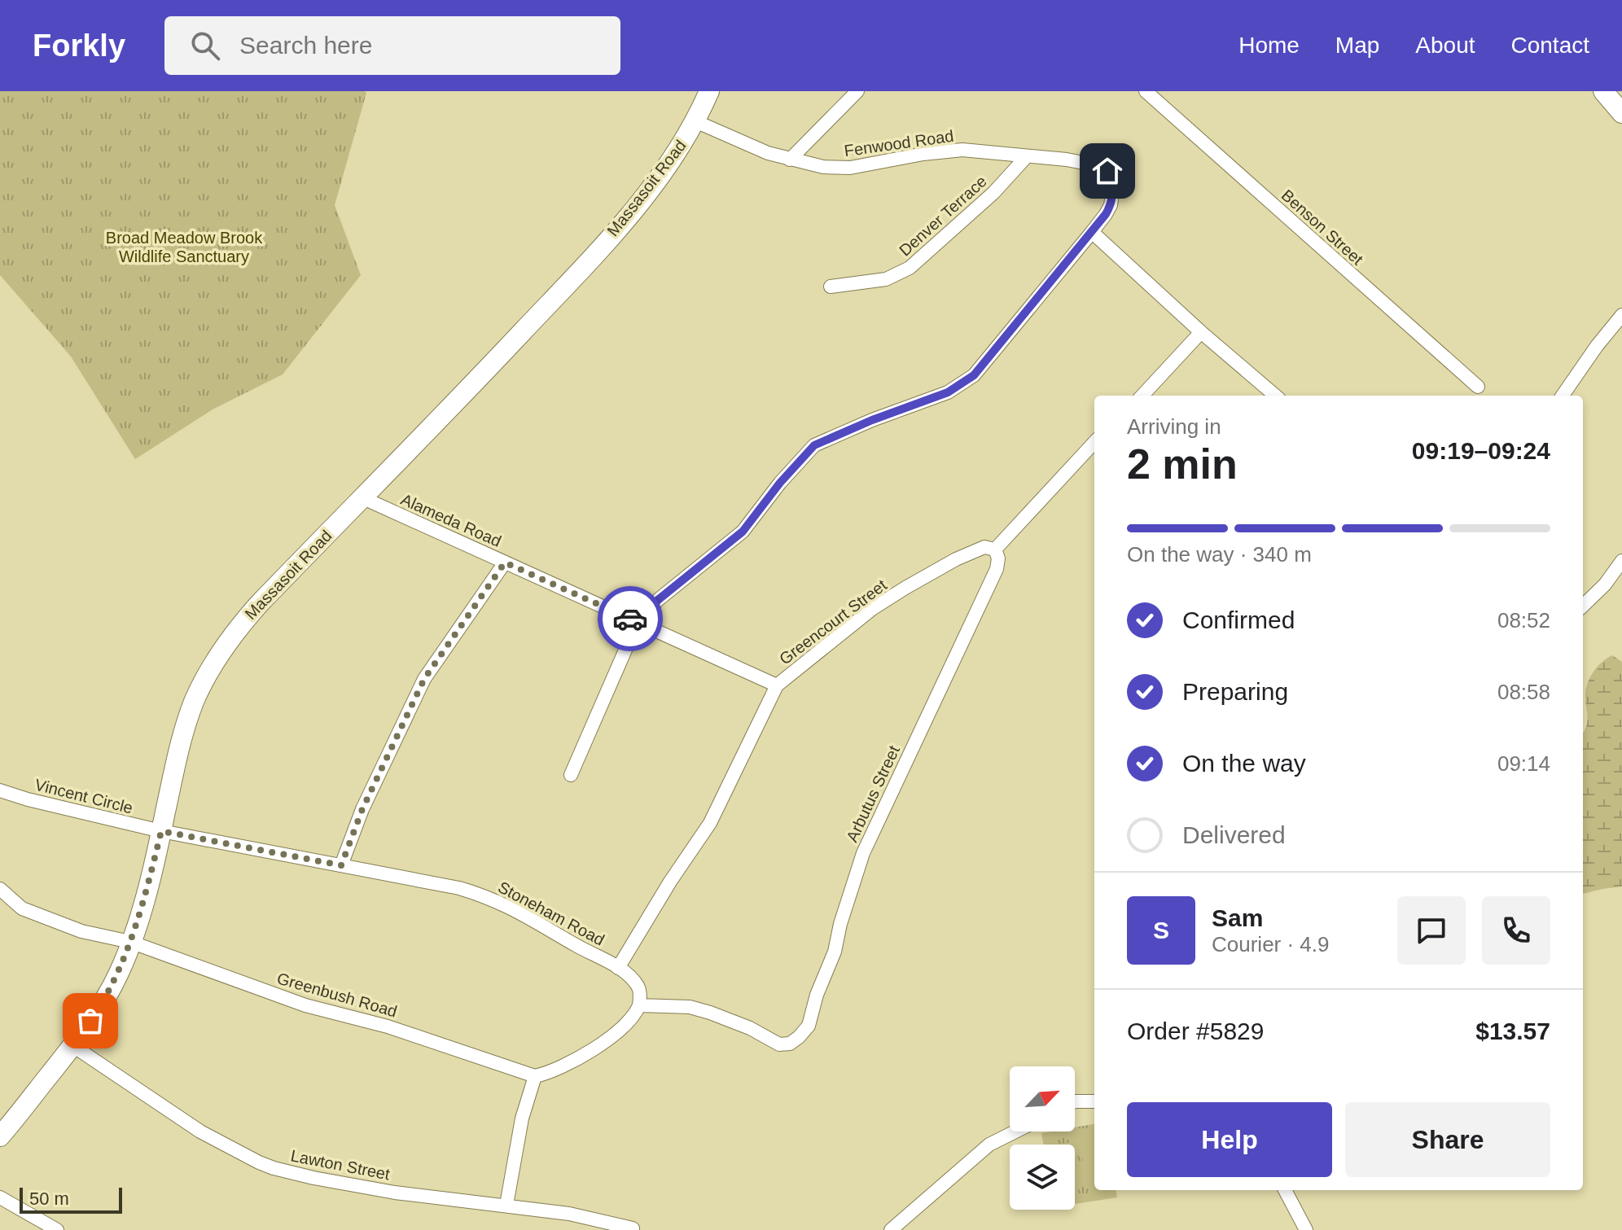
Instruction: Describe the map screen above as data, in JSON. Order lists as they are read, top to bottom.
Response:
{
  "streets": {
    "main road": ["Massasoit Road"],
    "street": [
      "Fenwood Road",
      "Denver Terrace",
      "Benson Street",
      "Alameda Road",
      "Greencourt Street",
      "Arbutus Street",
      "Vincent Circle",
      "Stoneham Road",
      "Greenbush Road",
      "Lawton Street"
    ]
  },
  "crossings": [
    ["Fenwood Road", "Massasoit Road"],
    ["Fenwood Road", "Denver Terrace"],
    ["Massasoit Road", "Alameda Road"],
    ["Massasoit Road", "Vincent Circle"],
    ["Massasoit Road", "Stoneham Road"],
    ["Massasoit Road", "Greenbush Road"],
    ["Massasoit Road", "Lawton Street"],
    ["Alameda Road", "Greencourt Street"],
    ["Greencourt Street", "Arbutus Street"],
    ["Greencourt Street", "Stoneham Road"],
    ["Arbutus Street", "Stoneham Road"],
    ["Vincent Circle", "Stoneham Road"]
  ],
  "parks": ["Broad Meadow Brook Wildlife Sanctuary"],
  "scale_bar": "50 m",
  "north": "top right",
  "page": {
    "header": "Forkly",
    "search": "Search here",
    "nav": [
      "Home",
      "Map",
      "About",
      "Contact"
    ],
    "heading": ["2 min", "Arriving in", "09:19–09:24"],
    "panel": [
      "Sam",
      "Courier · 4.9",
      "Order #5829",
      "$13.57"
    ],
    "bar": "On the way · 340 m",
    "list": [
      ["Confirmed", "08:52"],
      ["Preparing", "08:58"],
      ["On the way", "09:14"],
      "Delivered"
    ],
    "round": "S",
    "buttons": ["Help", "Share"],
    "scale": "50 m"
  }
}
